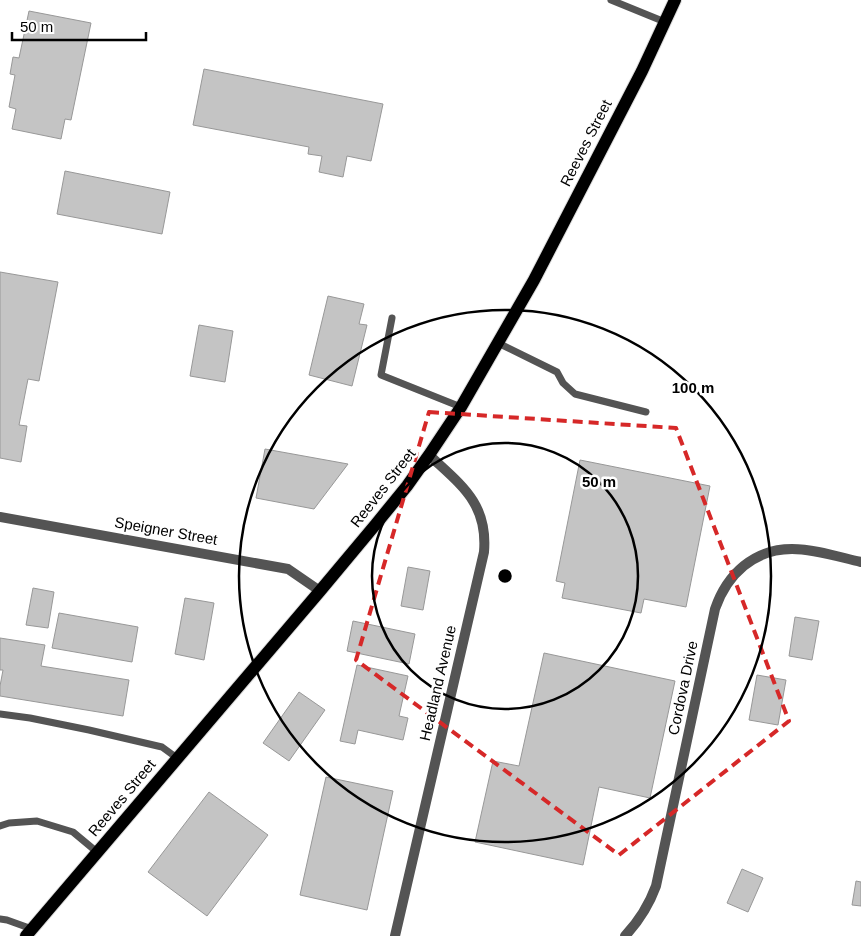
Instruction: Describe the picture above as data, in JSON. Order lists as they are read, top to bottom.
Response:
{
  "streets": {
    "main road": ["Reeves Street"],
    "street": ["Speigner Street", "Headland Avenue", "Cordova Drive"]
  },
  "crossings": [
    ["Reeves Street", "Speigner Street"],
    ["Reeves Street", "Headland Avenue"]
  ],
  "scale_bar": "50 m",
  "rings": ["100 m", "50 m"]
}
